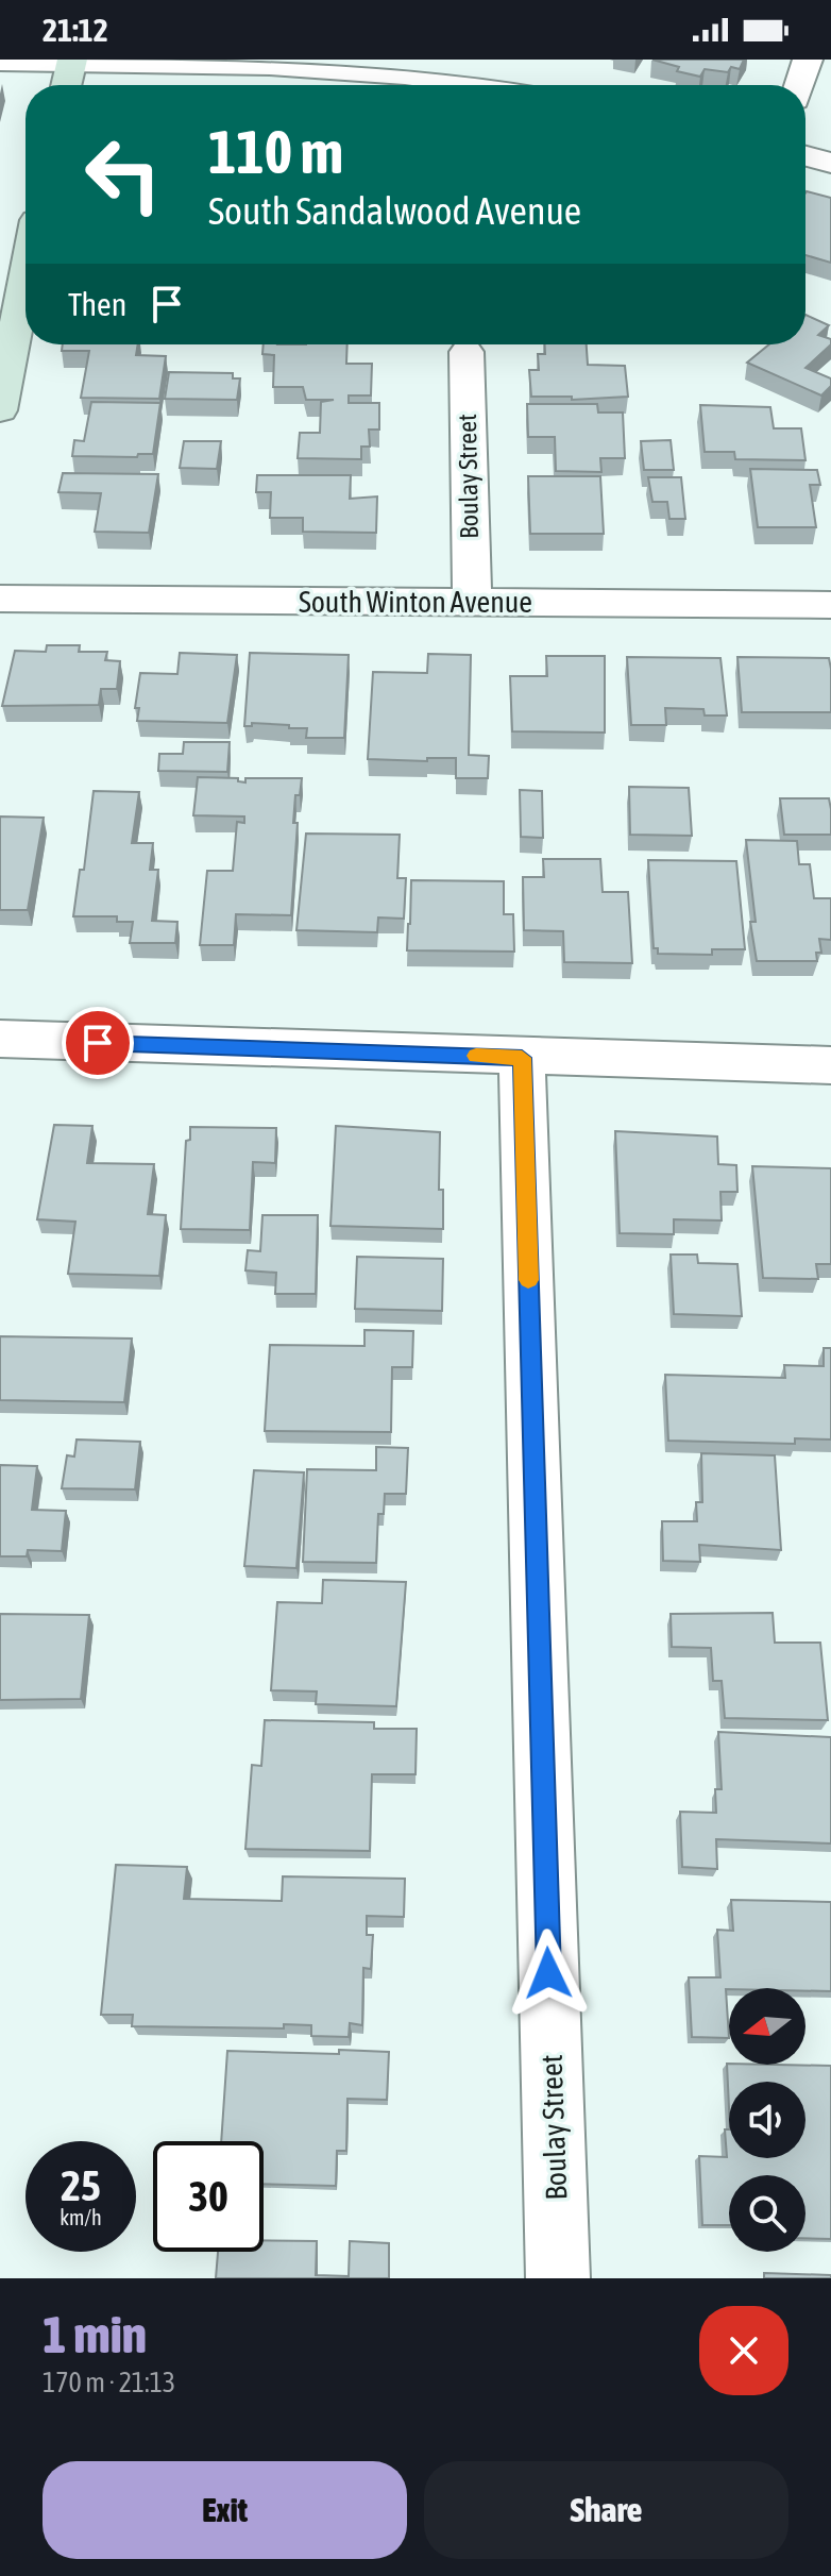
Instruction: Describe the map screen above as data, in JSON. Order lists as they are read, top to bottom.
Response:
{
  "streets": {
    "street": ["Boulay Street", "South Winton Avenue"]
  },
  "crossings": [
    ["Boulay Street", "South Winton Avenue"]
  ],
  "north": "left",
  "page": {
    "status": "21:12",
    "turn": ["110 m", "South Sandalwood Avenue"],
    "then": "Then",
    "speed": "25 km/h",
    "limit": "30",
    "heading": ["1 min", "170 m · 21:13"],
    "buttons": ["Exit", "Share"]
  }
}
